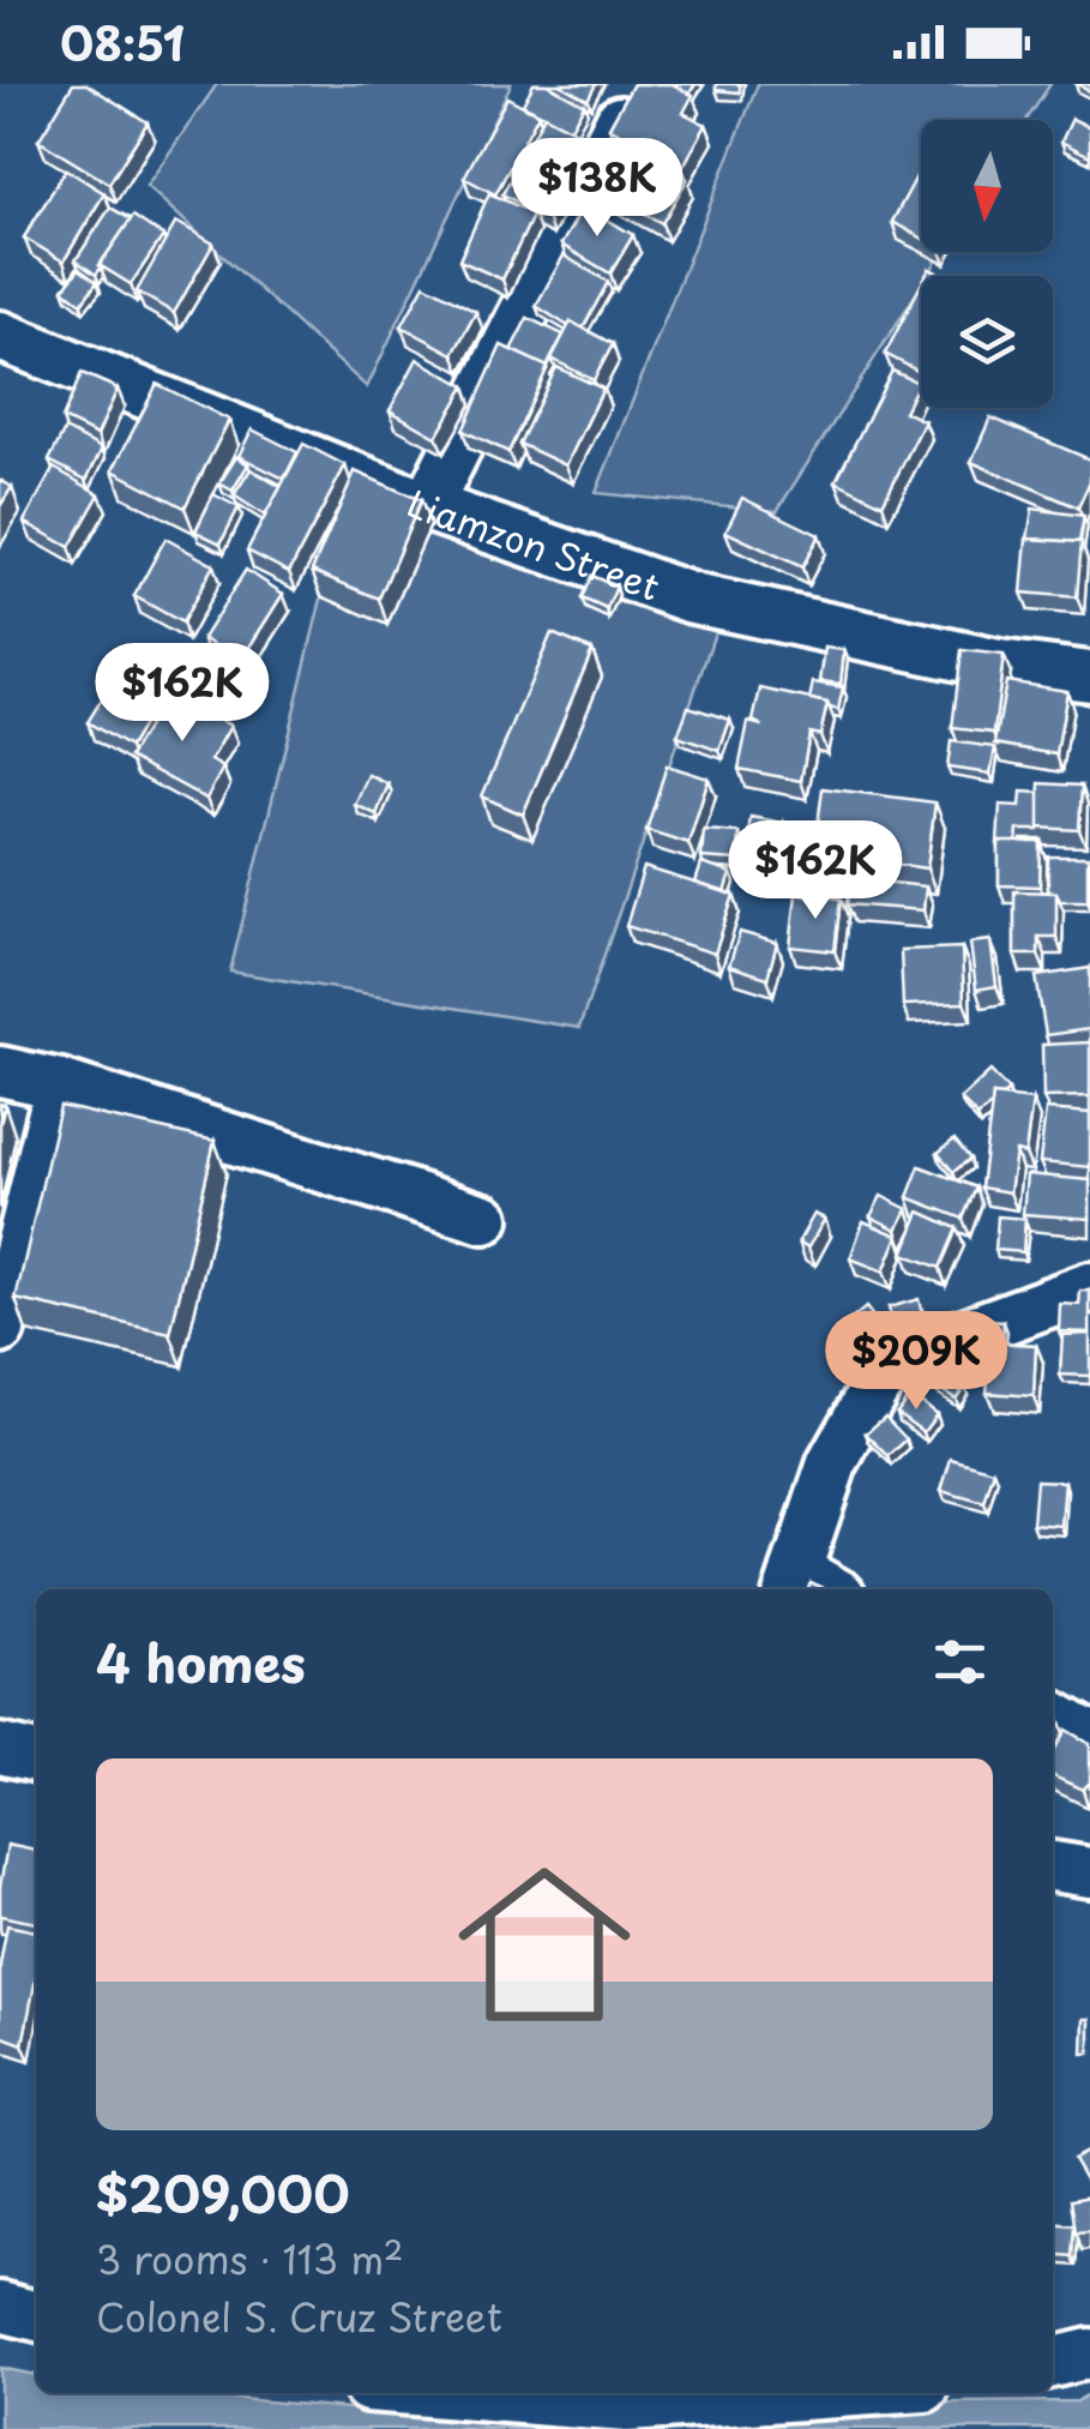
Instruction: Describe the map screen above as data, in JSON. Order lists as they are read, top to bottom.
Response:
{
  "streets": {
    "street": ["Liamzon Street"]
  },
  "north": "bottom",
  "page": {
    "status": "08:51",
    "price": [
      "$138K",
      "$162K",
      "$162K",
      "$209K"
    ],
    "heading": "4 homes",
    "list": [
      {
        "name": "$209,000",
        "note": "3 rooms · 113 m² · Colonel S. Cruz Street"
      }
    ]
  }
}
